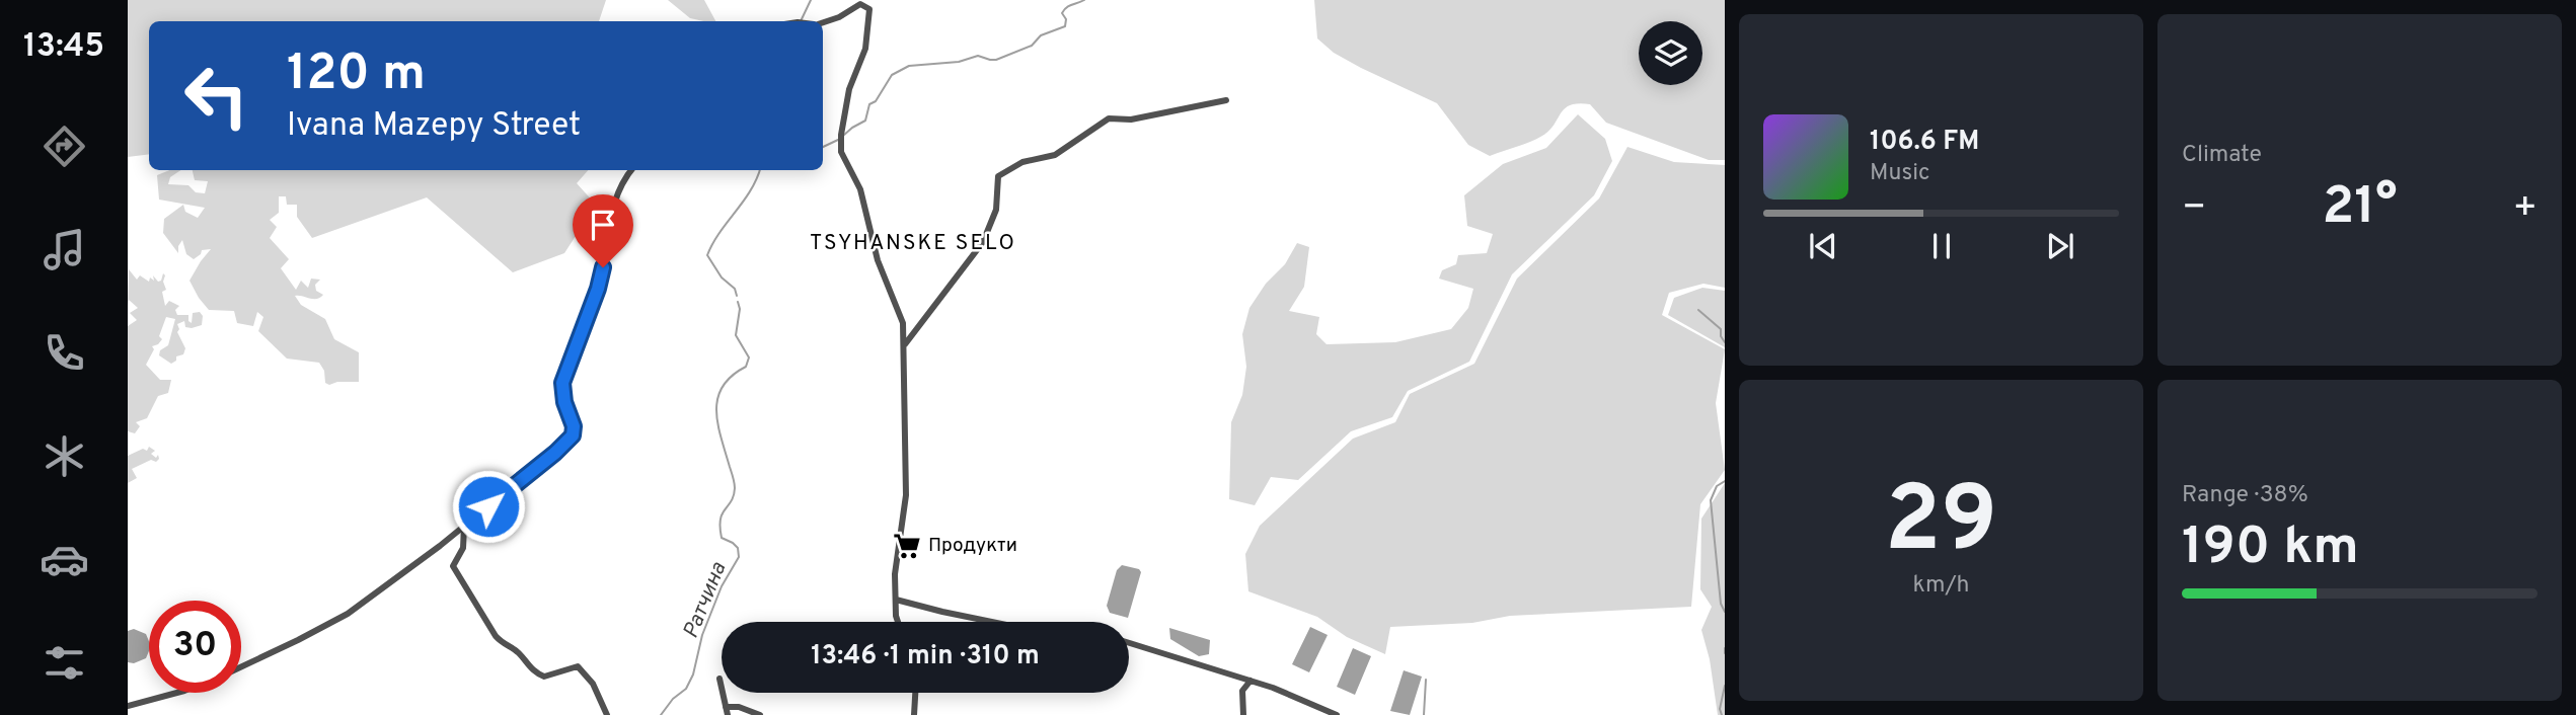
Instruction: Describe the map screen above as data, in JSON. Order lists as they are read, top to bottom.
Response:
{
  "districts": ["TSYHANSKE SELO"],
  "water": ["Ратчина"],
  "places": {
    "supermarket": ["Продукти"]
  },
  "page": {
    "tabs": "13:45",
    "tile": [
      "Climate",
      ["29", "km/h"],
      ["Range · 38%", "190 km"]
    ],
    "turn": ["120 m", "Ivana Mazepy Street"],
    "song": ["106.6 FM", "Music"],
    "heat": ["−", "21°", "+"],
    "limit": "30",
    "trip": "13:46 · 1 min · 310 m"
  }
}
